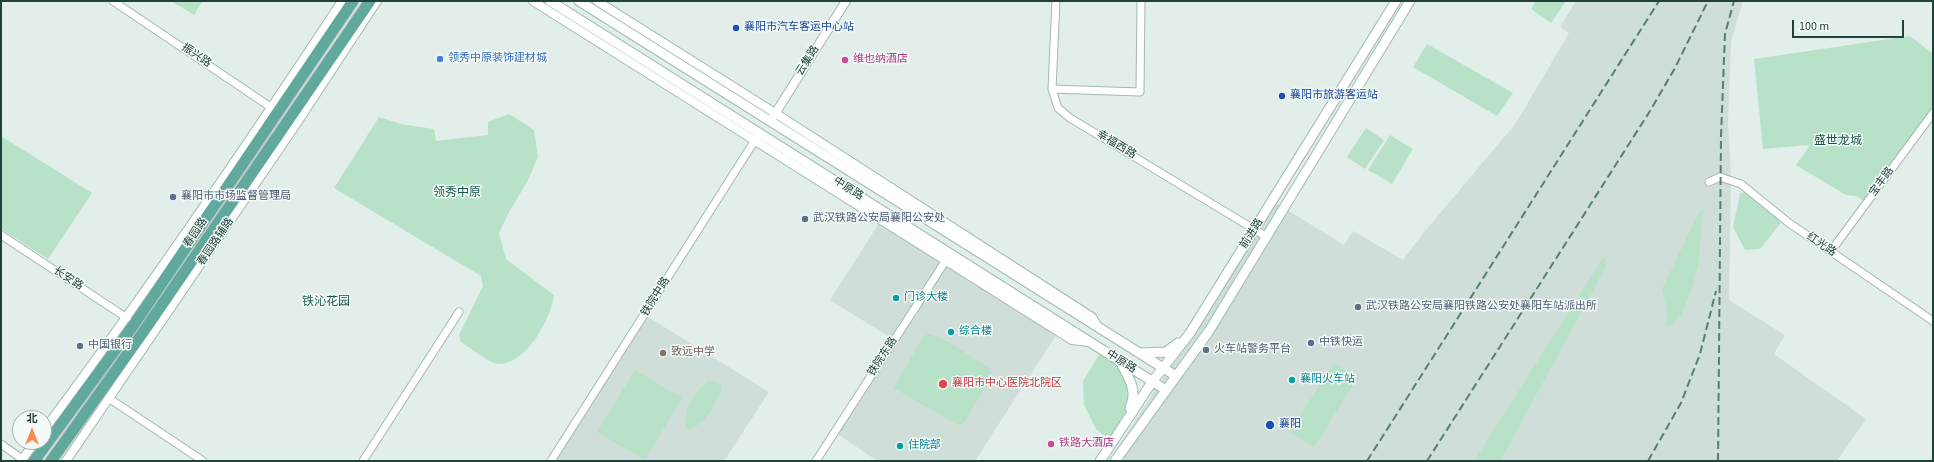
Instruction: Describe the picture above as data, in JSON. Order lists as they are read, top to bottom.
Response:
{
  "streets": {
    "main road": ["中原路", "春园路", "前进路"],
    "street": [
      "振兴路",
      "云集路",
      "幸福西路",
      "宝丰路",
      "春园路辅路",
      "红光路",
      "长安路",
      "铁院中路",
      "铁院东路"
    ]
  },
  "crossings": [
    ["振兴路", "春园路"],
    ["云集路", "中原路"],
    ["幸福西路", "前进路"],
    ["宝丰路", "红光路"],
    ["中原路", "前进路"],
    ["中原路", "铁院中路"],
    ["中原路", "铁院东路"],
    ["春园路", "春园路辅路"],
    ["春园路", "长安路"]
  ],
  "districts": ["盛世龙城", "领秀中原", "铁沁花园"],
  "places": [
    "襄阳市汽车客运中心站",
    "领秀中原装饰建材城",
    "维也纳酒店",
    "襄阳市旅游客运站",
    "襄阳市市场监督管理局",
    "武汉铁路公安局襄阳公安处",
    "门诊大楼",
    "武汉铁路公安局襄阳铁路公安处襄阳车站派出所",
    "综合楼",
    "中铁快运",
    "中国银行",
    "火车站警务平台",
    "致远中学",
    "襄阳火车站",
    "襄阳市中心医院北院区",
    "襄阳",
    "铁路大酒店",
    "住院部"
  ],
  "scale_bar": "100 m",
  "north": "top"
}
